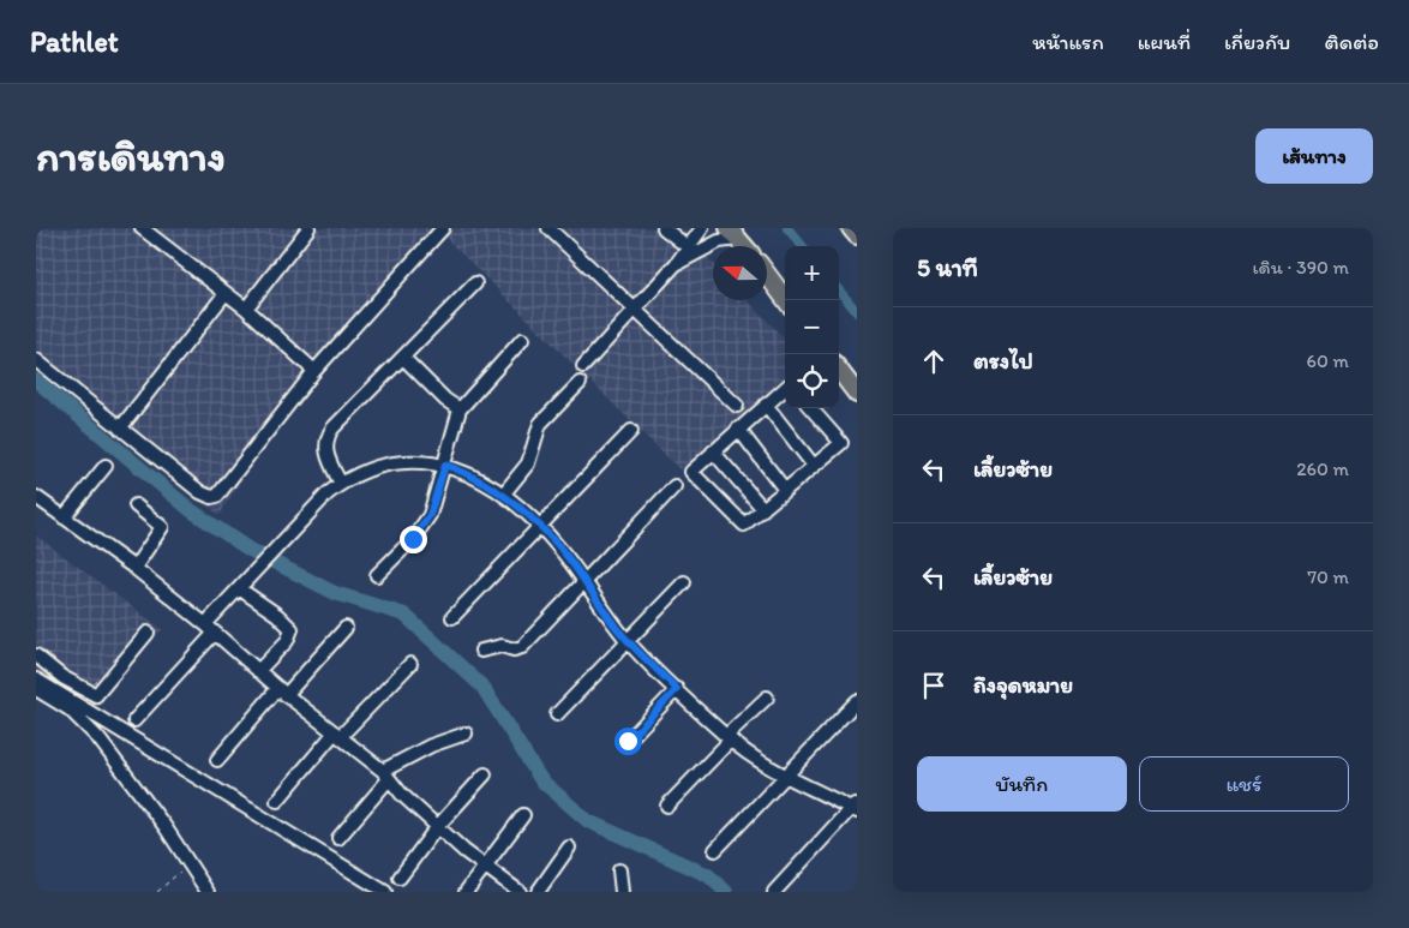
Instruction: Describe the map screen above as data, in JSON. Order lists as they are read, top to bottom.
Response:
{
  "north": "left",
  "page": {
    "header": "Pathlet",
    "nav": [
      "หน้าแรก",
      "แผนที่",
      "เกี่ยวกับ",
      "ติดต่อ"
    ],
    "buttons": [
      "เส้นทาง",
      ["บันทึก", "แชร์"]
    ],
    "title": "การเดินทาง",
    "heading": ["5 นาที", "เดิน · 390 m"],
    "map_buttons": ["+", "−"],
    "list": [
      ["ตรงไป", "60 m"],
      ["เลี้ยวซ้าย", "260 m"],
      ["เลี้ยวซ้าย", "70 m"],
      "ถึงจุดหมาย"
    ]
  }
}
